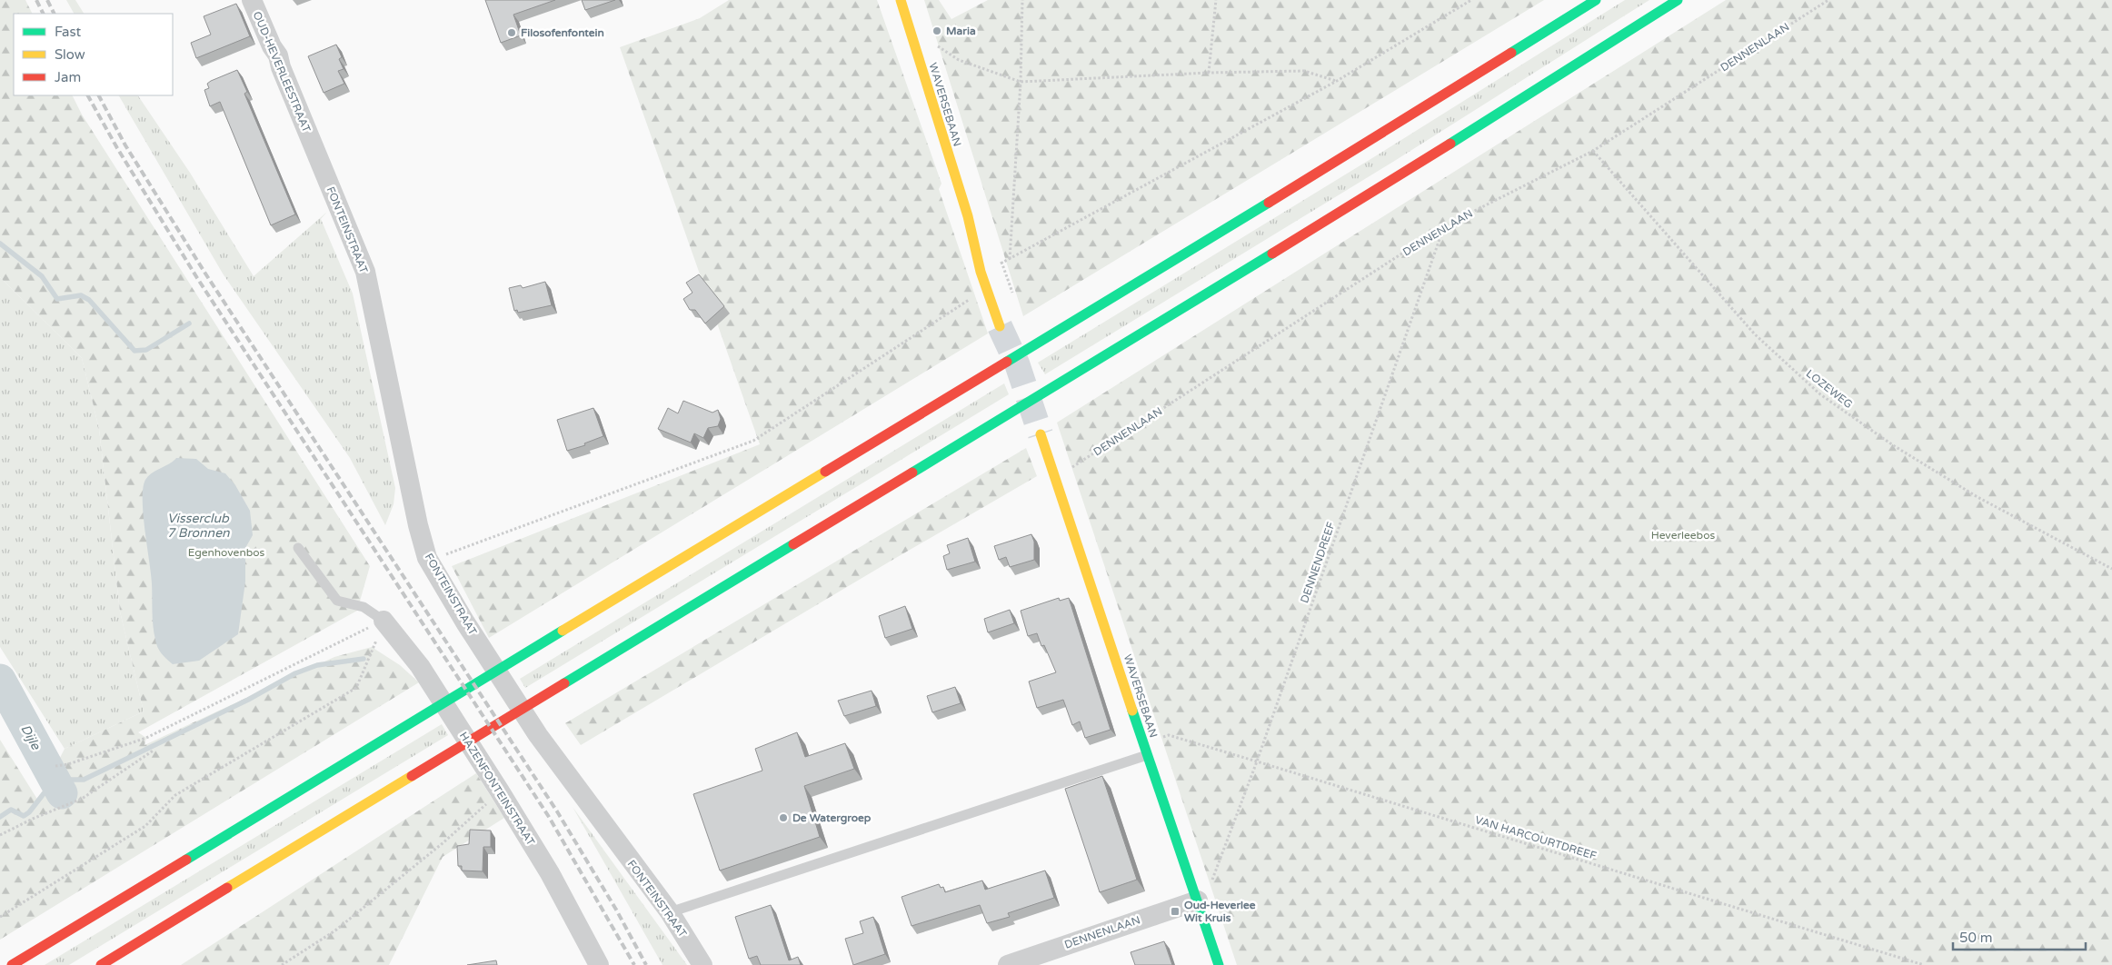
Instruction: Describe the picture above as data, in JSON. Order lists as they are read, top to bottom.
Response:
{
  "streets": {
    "main road": ["WAVERSEBAAN"],
    "street": [
      "DENNENLAAN",
      "OUD-HEVERLEESTRAAT",
      "FONTEINSTRAAT",
      "HAZENFONTEINSTRAAT"
    ],
    "path": ["LOZEWEG", "DENNENDREEF", "VAN HARCOURTDREEF"]
  },
  "crossings": [
    ["DENNENLAAN", "WAVERSEBAAN"],
    ["DENNENLAAN", "LOZEWEG"],
    ["DENNENLAAN", "DENNENDREEF"],
    ["OUD-HEVERLEESTRAAT", "FONTEINSTRAAT"],
    ["WAVERSEBAAN", "DENNENDREEF"],
    ["WAVERSEBAAN", "VAN HARCOURTDREEF"],
    ["DENNENDREEF", "VAN HARCOURTDREEF"]
  ],
  "water": ["Visserclub 7 Bronnen", "Dijle"],
  "parks": ["Heverleebos", "Egenhovenbos"],
  "places": {
    "other": ["Maria", "Filosofenfontein", "De Watergroep"],
    "transit": ["Oud-Heverlee Wit Kruis"]
  },
  "legend": ["Fast", "Slow", "Jam"],
  "scale_bar": "50 m"
}
